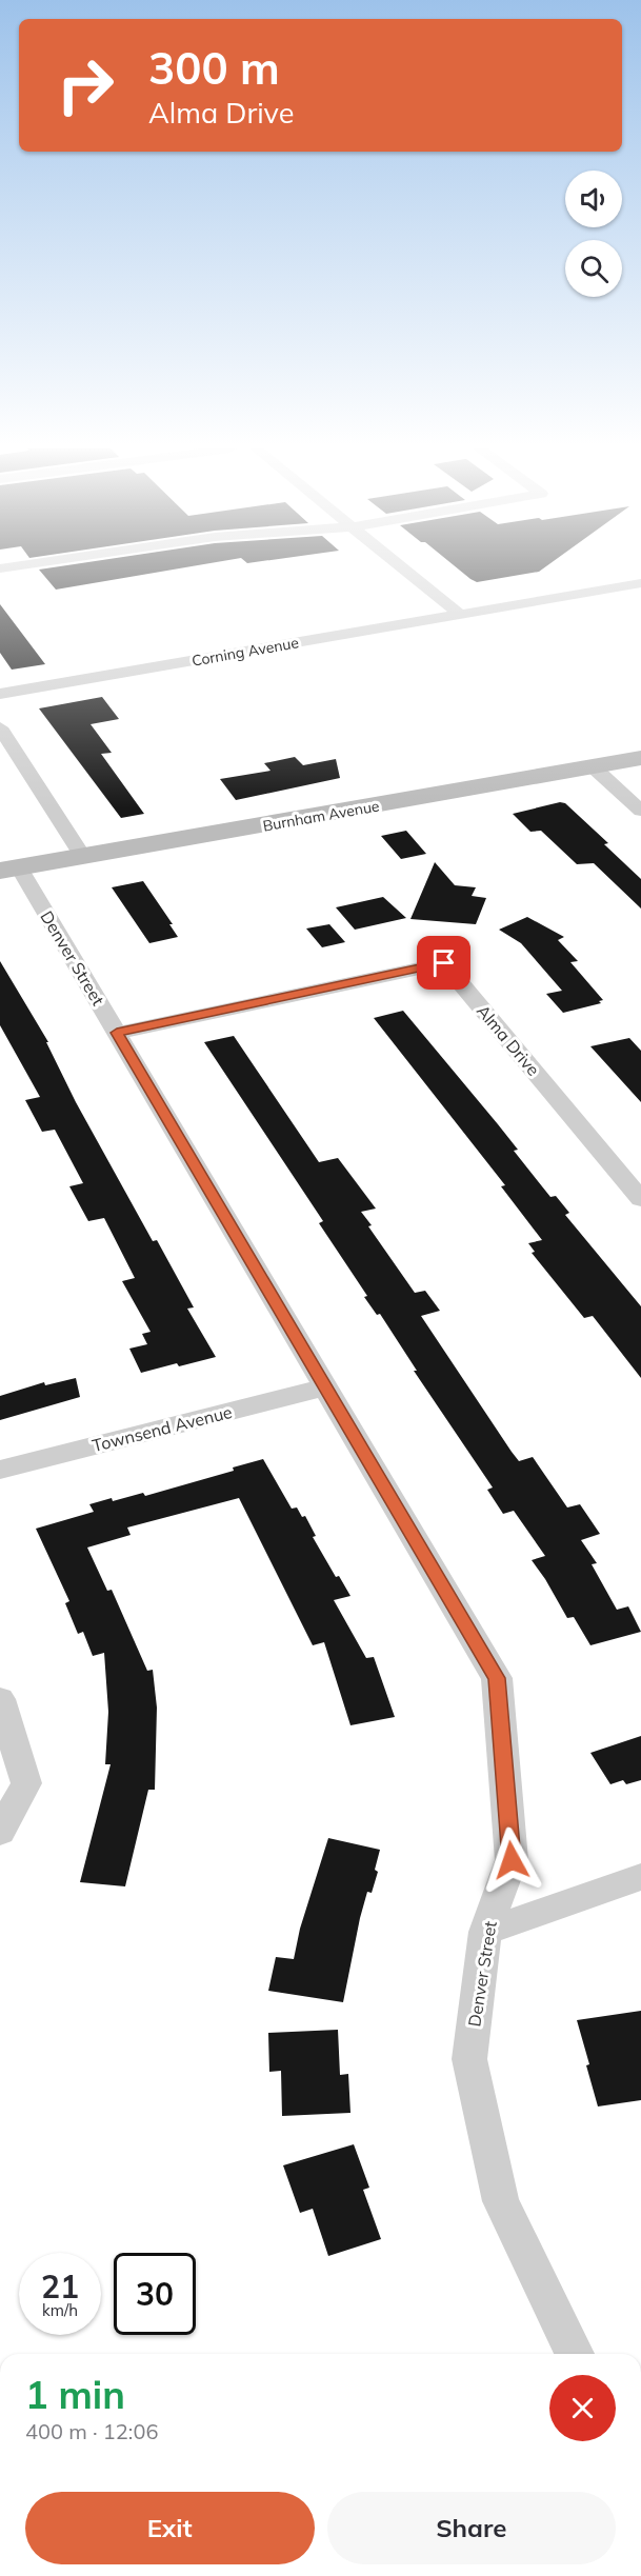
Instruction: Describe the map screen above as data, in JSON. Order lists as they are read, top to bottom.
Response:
{
  "streets": {
    "street": [
      "Corning Avenue",
      "Burnham Avenue",
      "Denver Street",
      "Alma Drive",
      "Townsend Avenue"
    ]
  },
  "crossings": [
    ["Burnham Avenue", "Denver Street"],
    ["Denver Street", "Alma Drive"],
    ["Denver Street", "Townsend Avenue"]
  ],
  "page": {
    "turn": ["300 m", "Alma Drive"],
    "speed": "21 km/h",
    "limit": "30",
    "heading": ["1 min", "400 m · 12:06"],
    "buttons": ["Exit", "Share"]
  }
}
